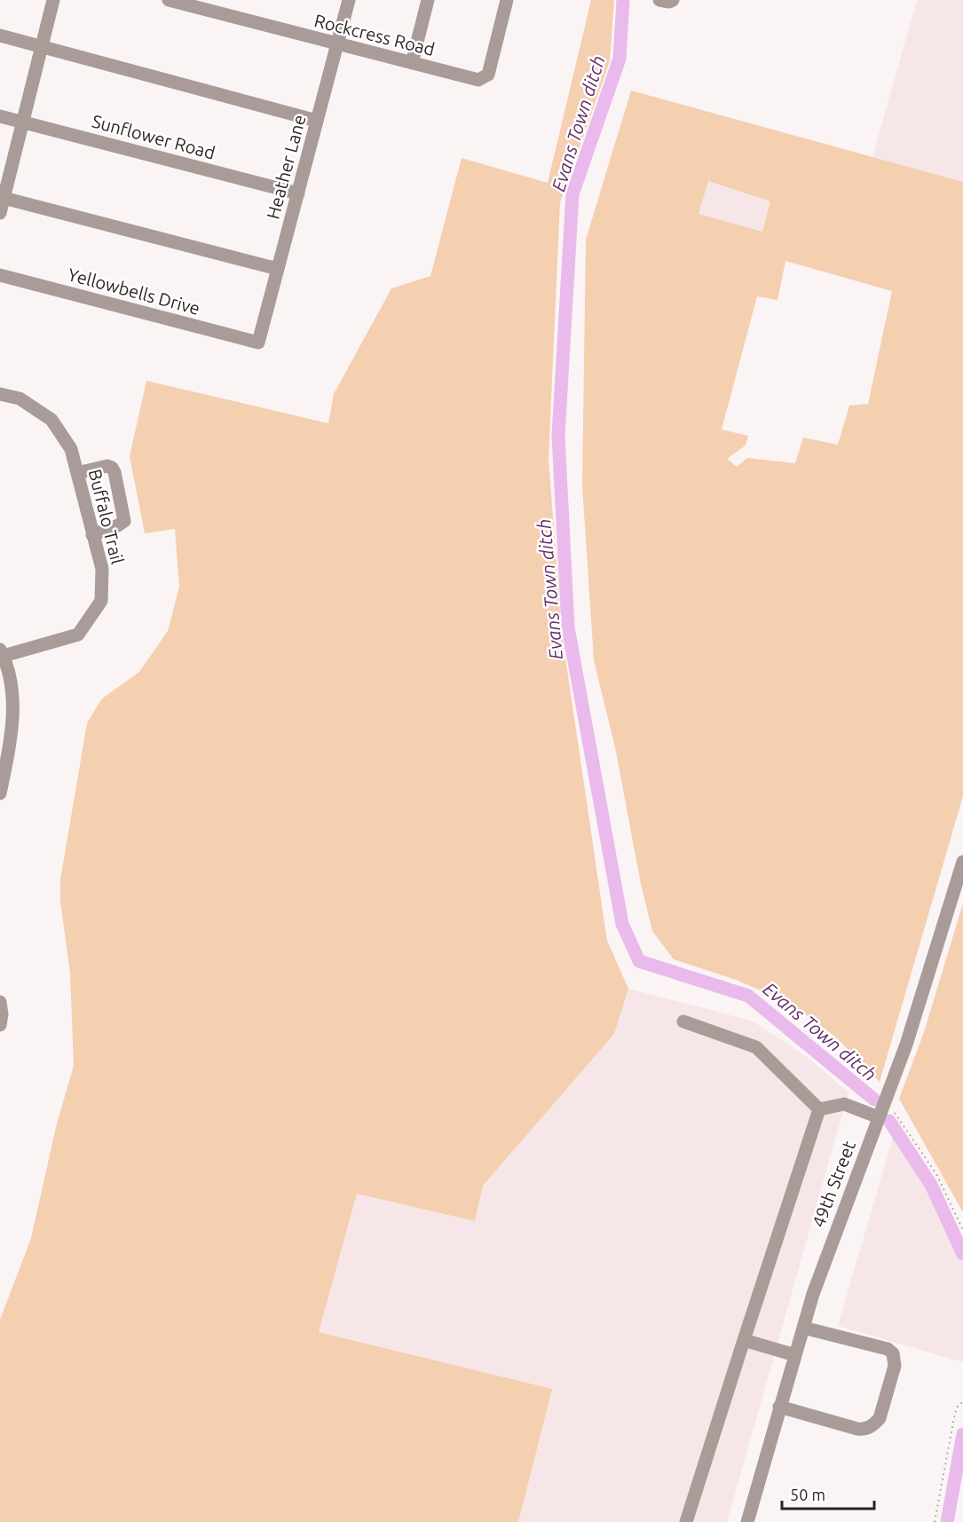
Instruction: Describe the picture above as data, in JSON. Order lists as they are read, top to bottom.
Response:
{
  "streets": {
    "street": [
      "Rockcress Road",
      "Sunflower Road",
      "Heather Lane",
      "Yellowbells Drive",
      "Buffalo Trail",
      "49th Street"
    ]
  },
  "crossings": [
    ["Rockcress Road", "Heather Lane"],
    ["Sunflower Road", "Heather Lane"],
    ["Heather Lane", "Yellowbells Drive"]
  ],
  "water": ["Evans Town ditch"],
  "scale_bar": "50 m"
}
